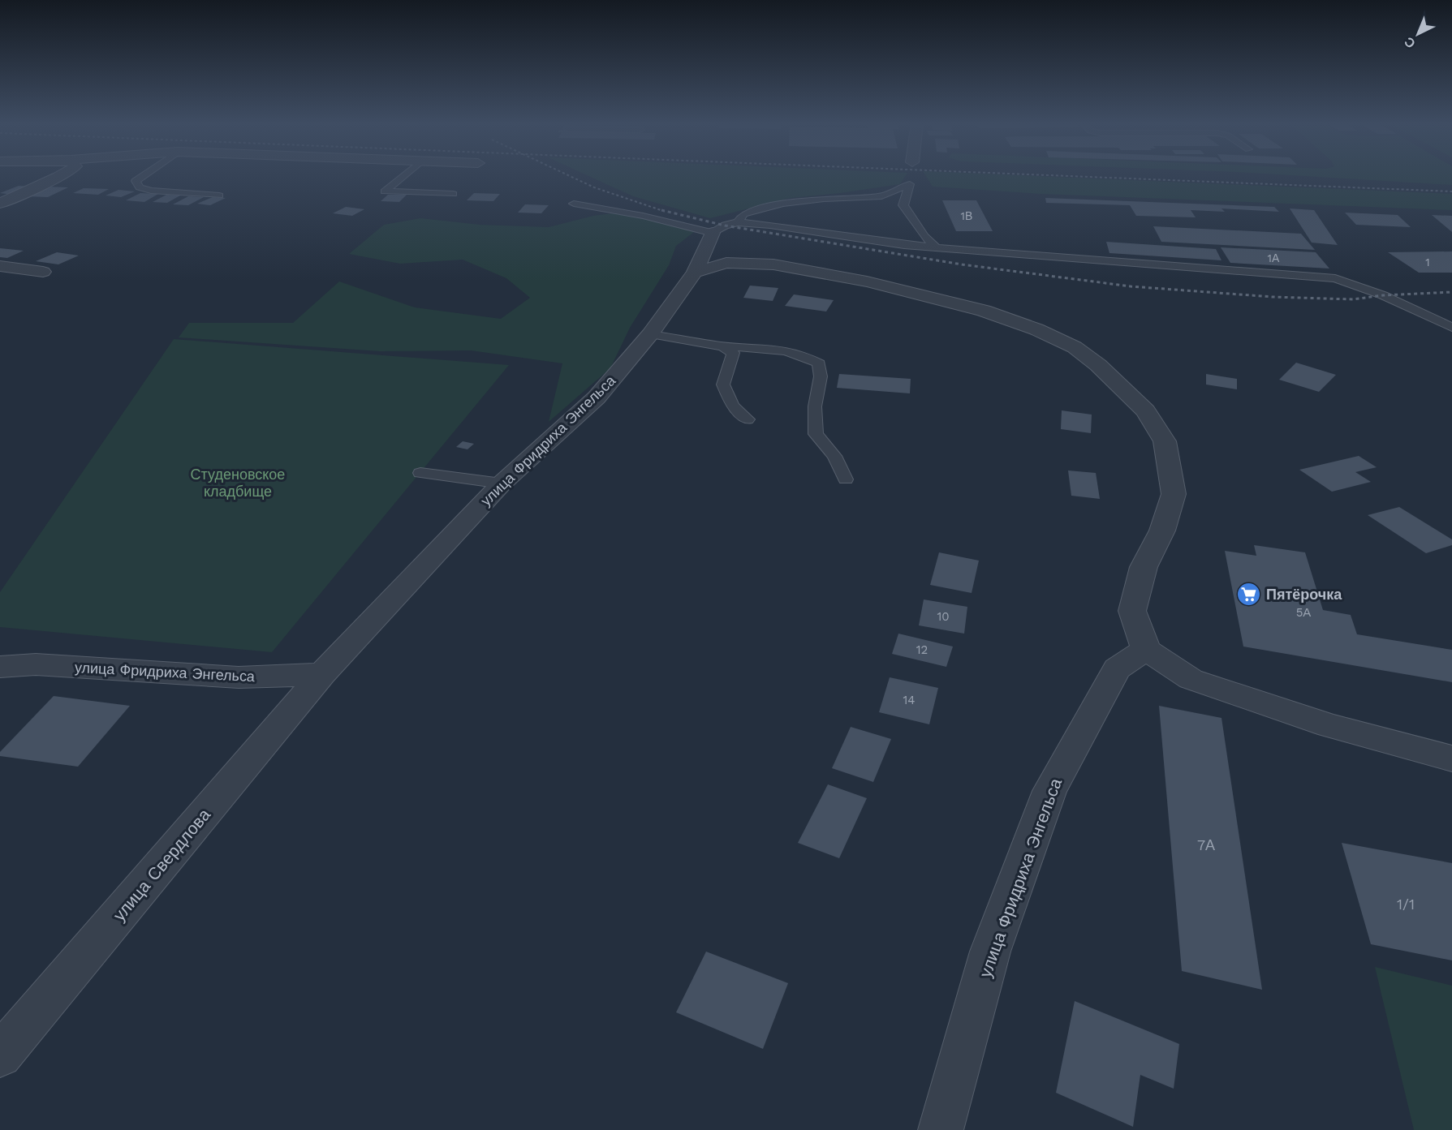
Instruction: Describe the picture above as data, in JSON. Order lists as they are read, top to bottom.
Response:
{
  "streets": {
    "street": ["улица Фридриха Энгельса", "улица Свердлова"]
  },
  "crossings": [
    ["улица Фридриха Энгельса", "улица Свердлова"]
  ],
  "parks": ["Студеновское кладбище"],
  "places": {
    "supermarket": ["Пятёрочка"]
  },
  "house_numbers": [
    "1В",
    "1А",
    "1",
    "5А",
    "10",
    "12",
    "14",
    "7А",
    "1/1"
  ],
  "north": "bottom left"
}
